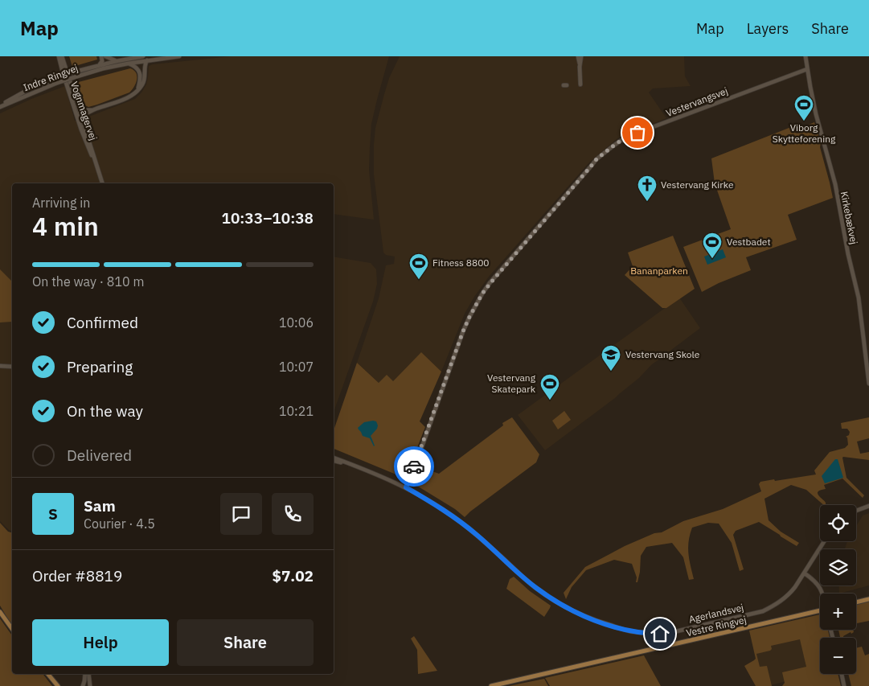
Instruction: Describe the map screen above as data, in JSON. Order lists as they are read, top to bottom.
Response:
{
  "streets": {
    "main road": ["Vestre Ringvej"],
    "street": [
      "Indre Ringvej",
      "Vestervangsvej",
      "Vognmagervej",
      "Kirkebækvej",
      "Agerlandsvej"
    ]
  },
  "crossings": [
    ["Vestervangsvej", "Kirkebækvej"],
    ["Vestervangsvej", "Agerlandsvej"]
  ],
  "parks": ["Bananparken"],
  "places": {
    "sports": [
      "Viborg Skytteforening",
      "Vestbadet",
      "Fitness 8800",
      "Vestervang Skatepark"
    ],
    "church": ["Vestervang Kirke"],
    "school or university": ["Vestervang Skole"]
  },
  "page": {
    "header": "Map",
    "nav": ["Map", "Layers", "Share"],
    "heading": ["4 min", "Arriving in", "10:33–10:38"],
    "panel": [
      "Sam",
      "Courier · 4.5",
      "Order #8819",
      "$7.02"
    ],
    "bar": "On the way · 810 m",
    "list": [
      ["Confirmed", "10:06"],
      ["Preparing", "10:07"],
      ["On the way", "10:21"],
      "Delivered"
    ],
    "round": "S",
    "map_buttons": ["+", "−"],
    "buttons": ["Help", "Share"]
  }
}
